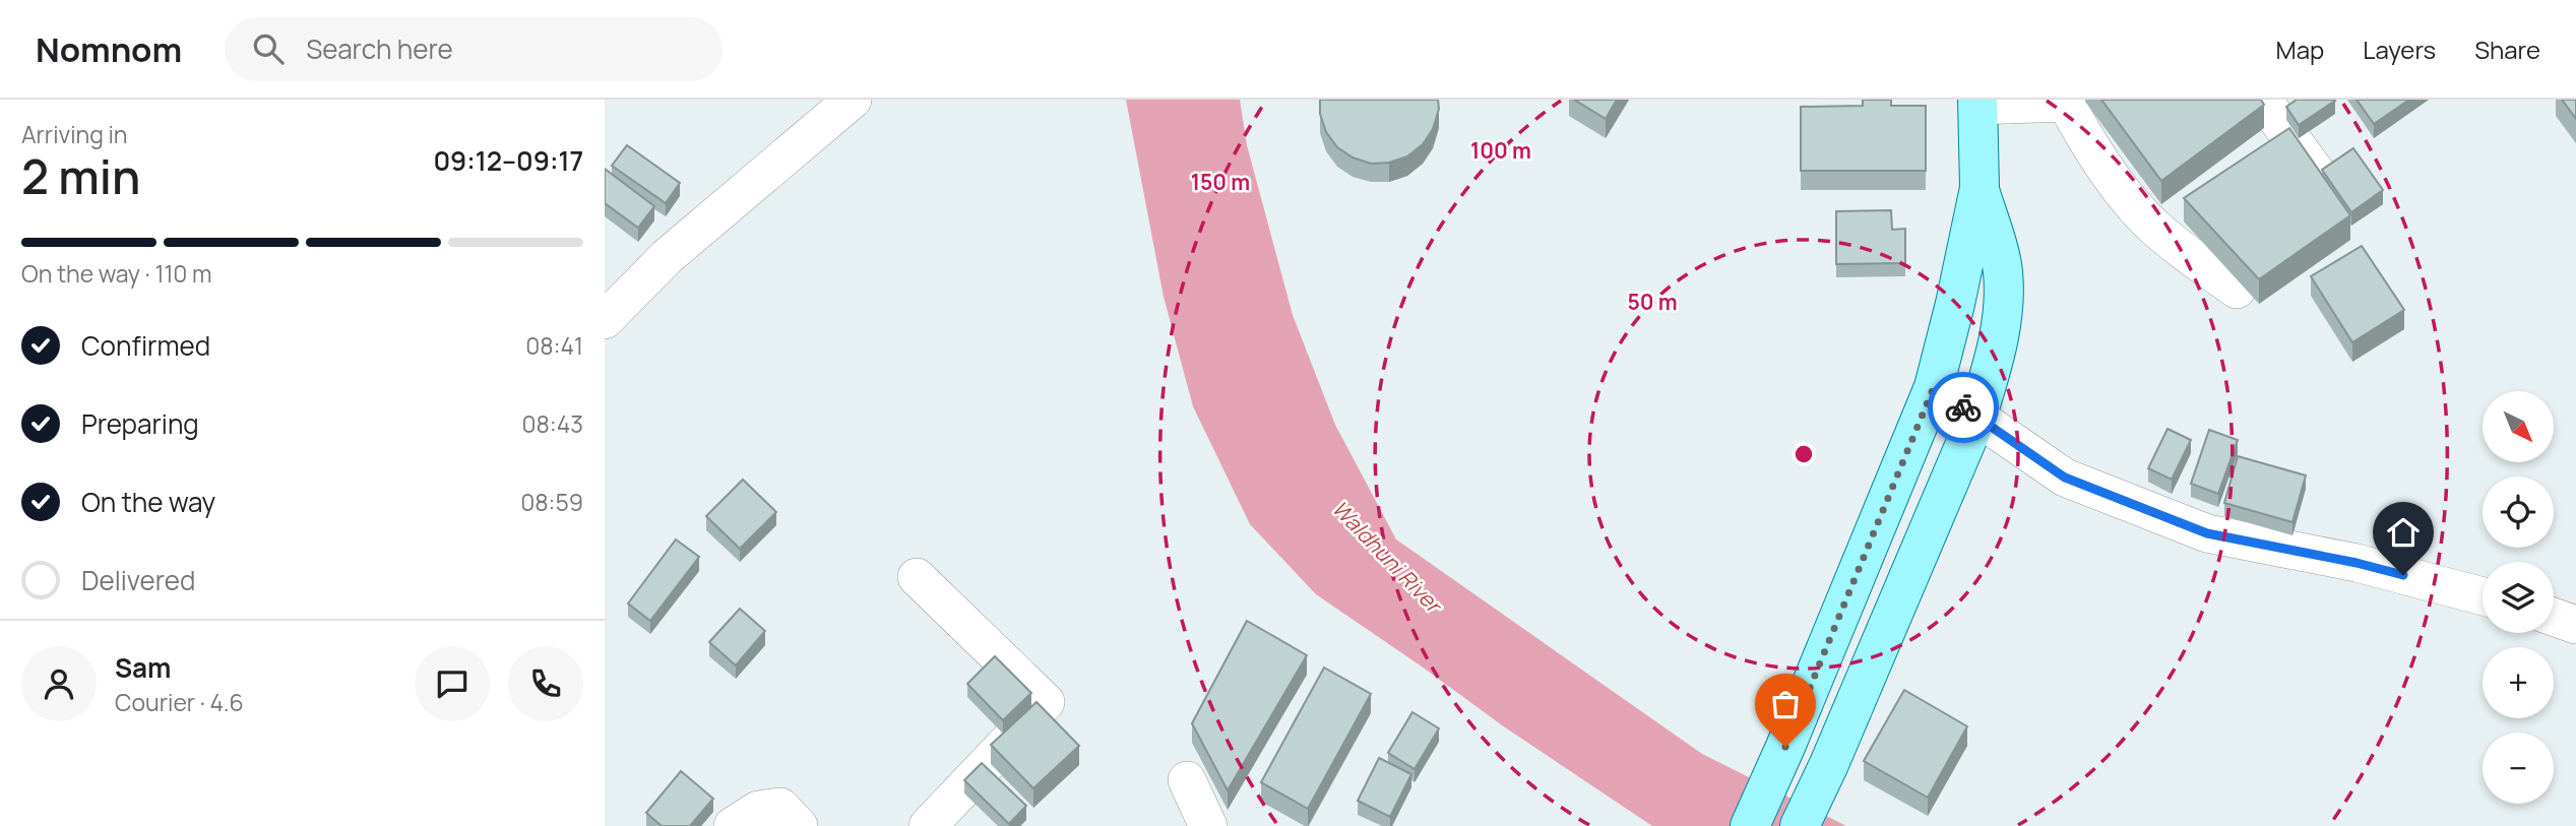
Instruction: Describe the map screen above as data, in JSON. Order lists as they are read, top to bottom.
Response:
{
  "water": ["Waldhuni River"],
  "north": "bottom right",
  "page": {
    "header": "Nomnom",
    "search": "Search here",
    "nav": ["Map", "Layers", "Share"],
    "heading": ["2 min", "Arriving in", "09:12–09:17"],
    "panel": ["Sam", "Courier · 4.6"],
    "bar": "On the way · 110 m",
    "list": [
      ["Confirmed", "08:41"],
      ["Preparing", "08:43"],
      ["On the way", "08:59"],
      "Delivered"
    ],
    "map_buttons": ["+", "−"]
  },
  "rings": ["100 m", "150 m", "50 m"]
}
